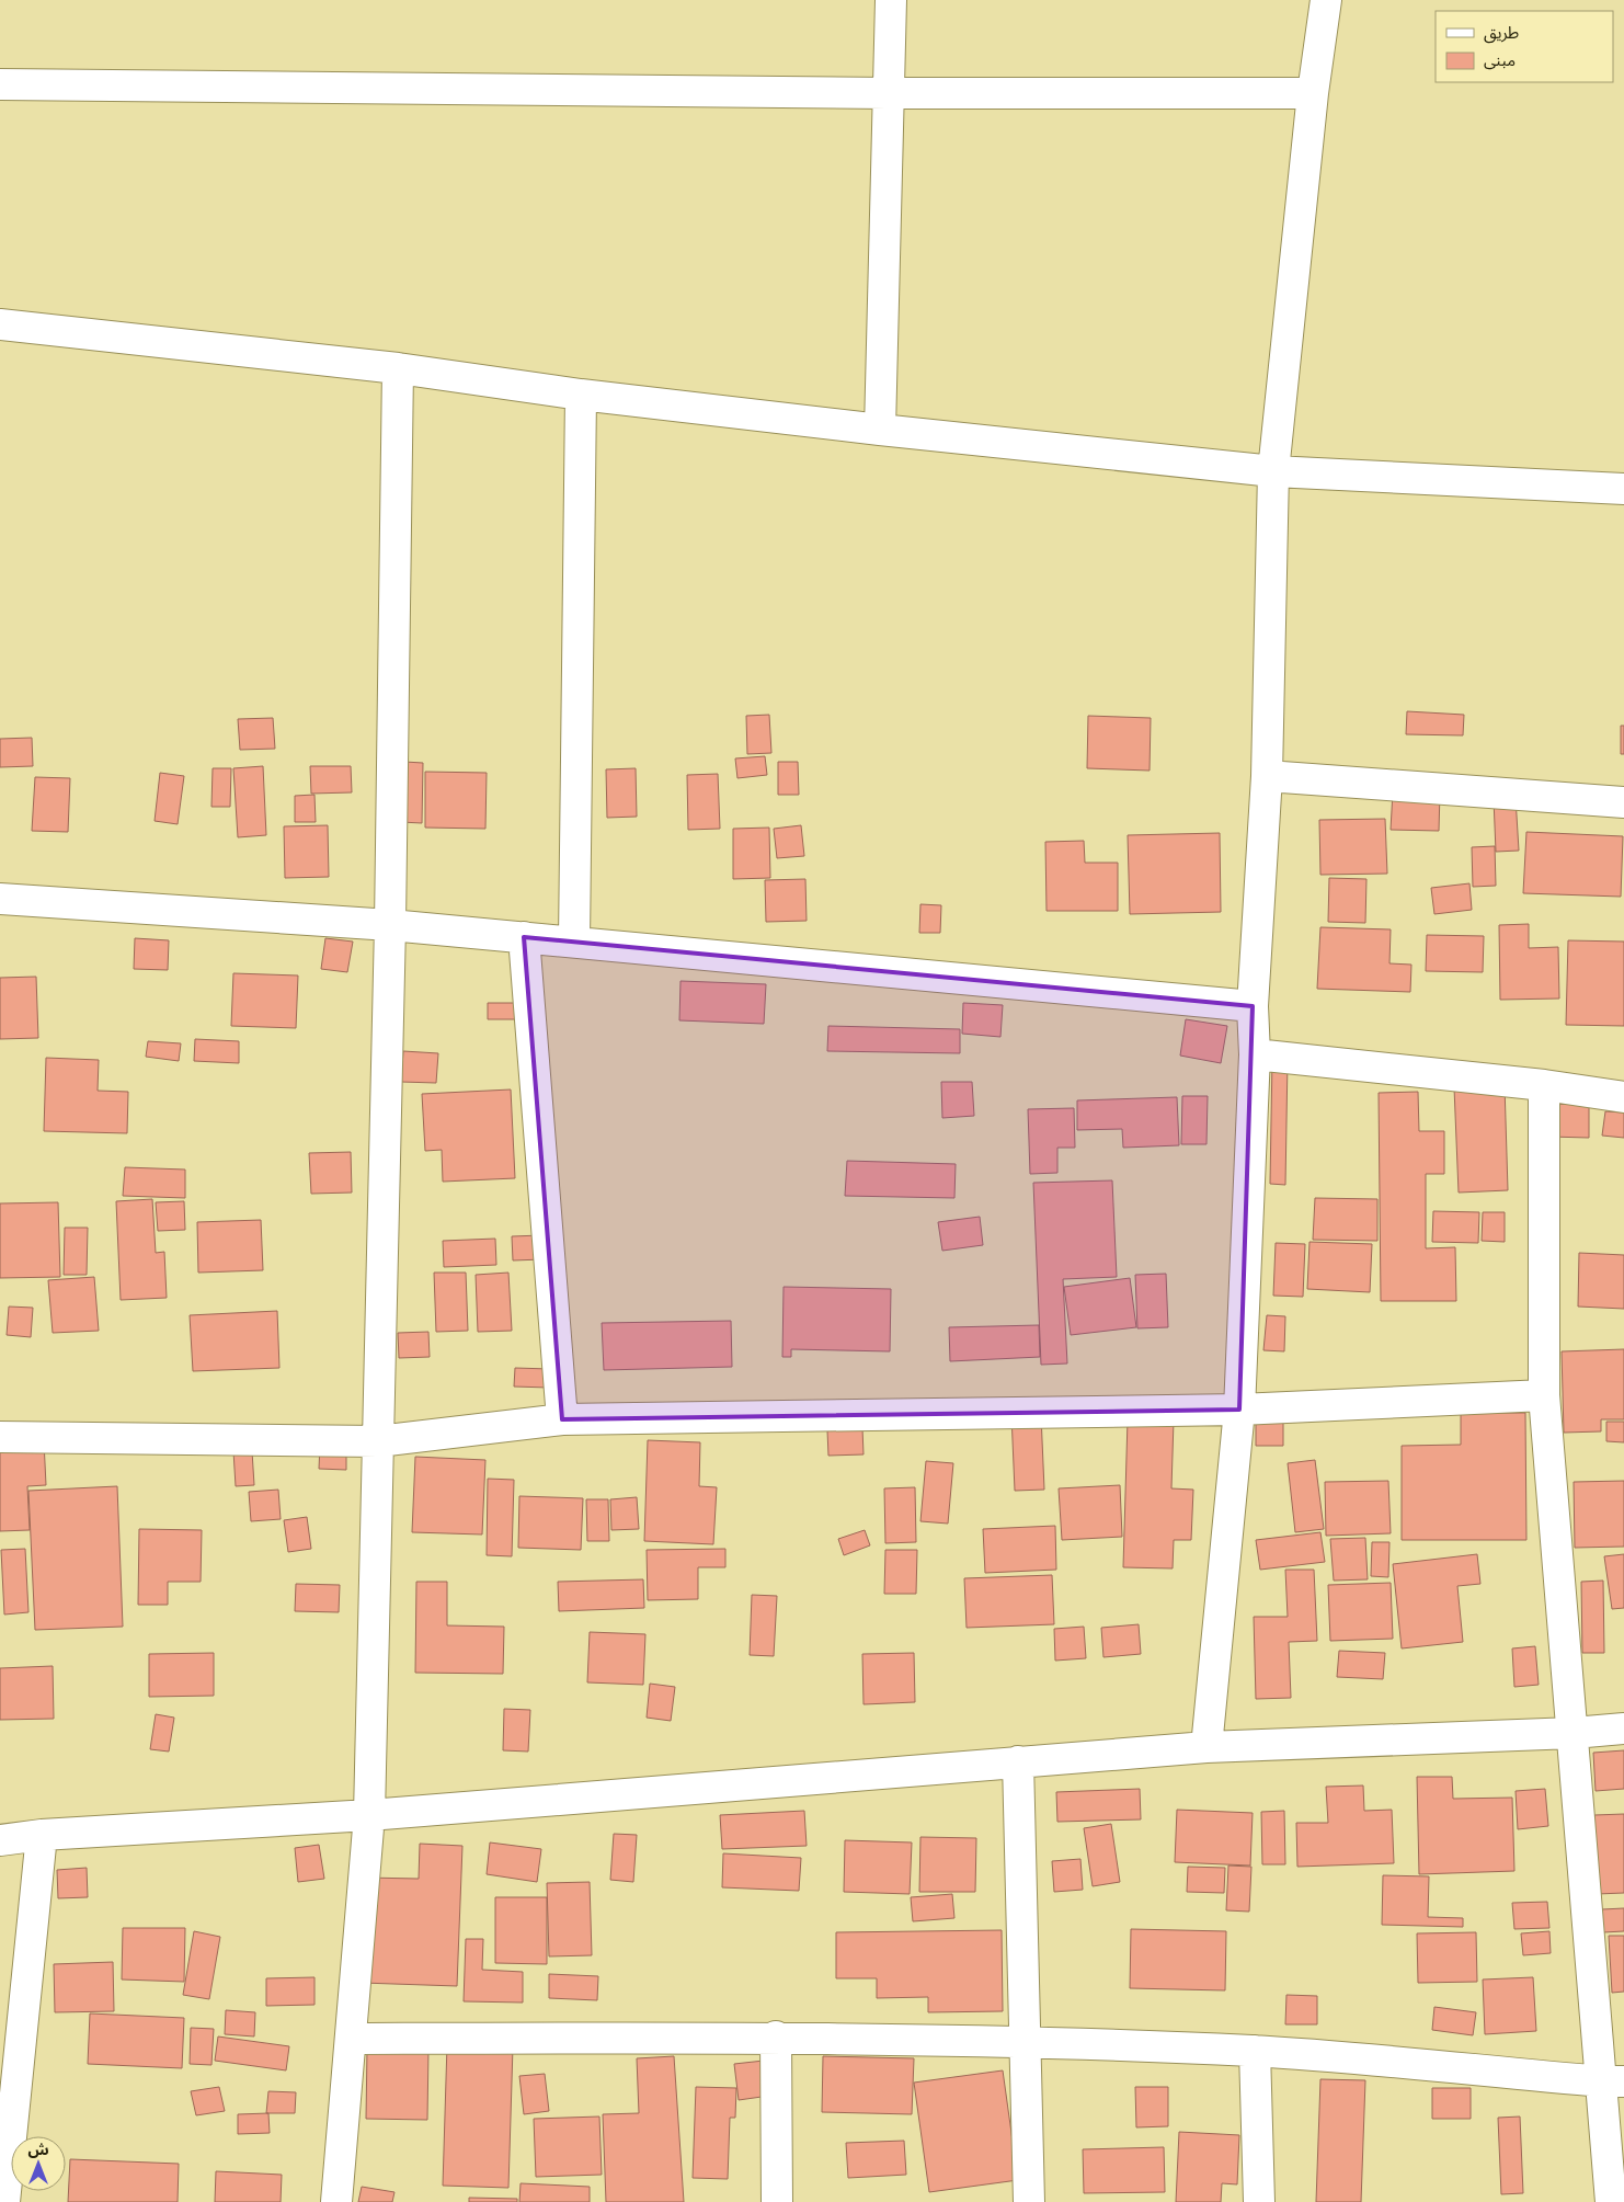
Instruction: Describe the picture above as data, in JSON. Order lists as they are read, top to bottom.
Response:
{
  "legend": ["طريق", "مبنى"],
  "north": "top"
}
